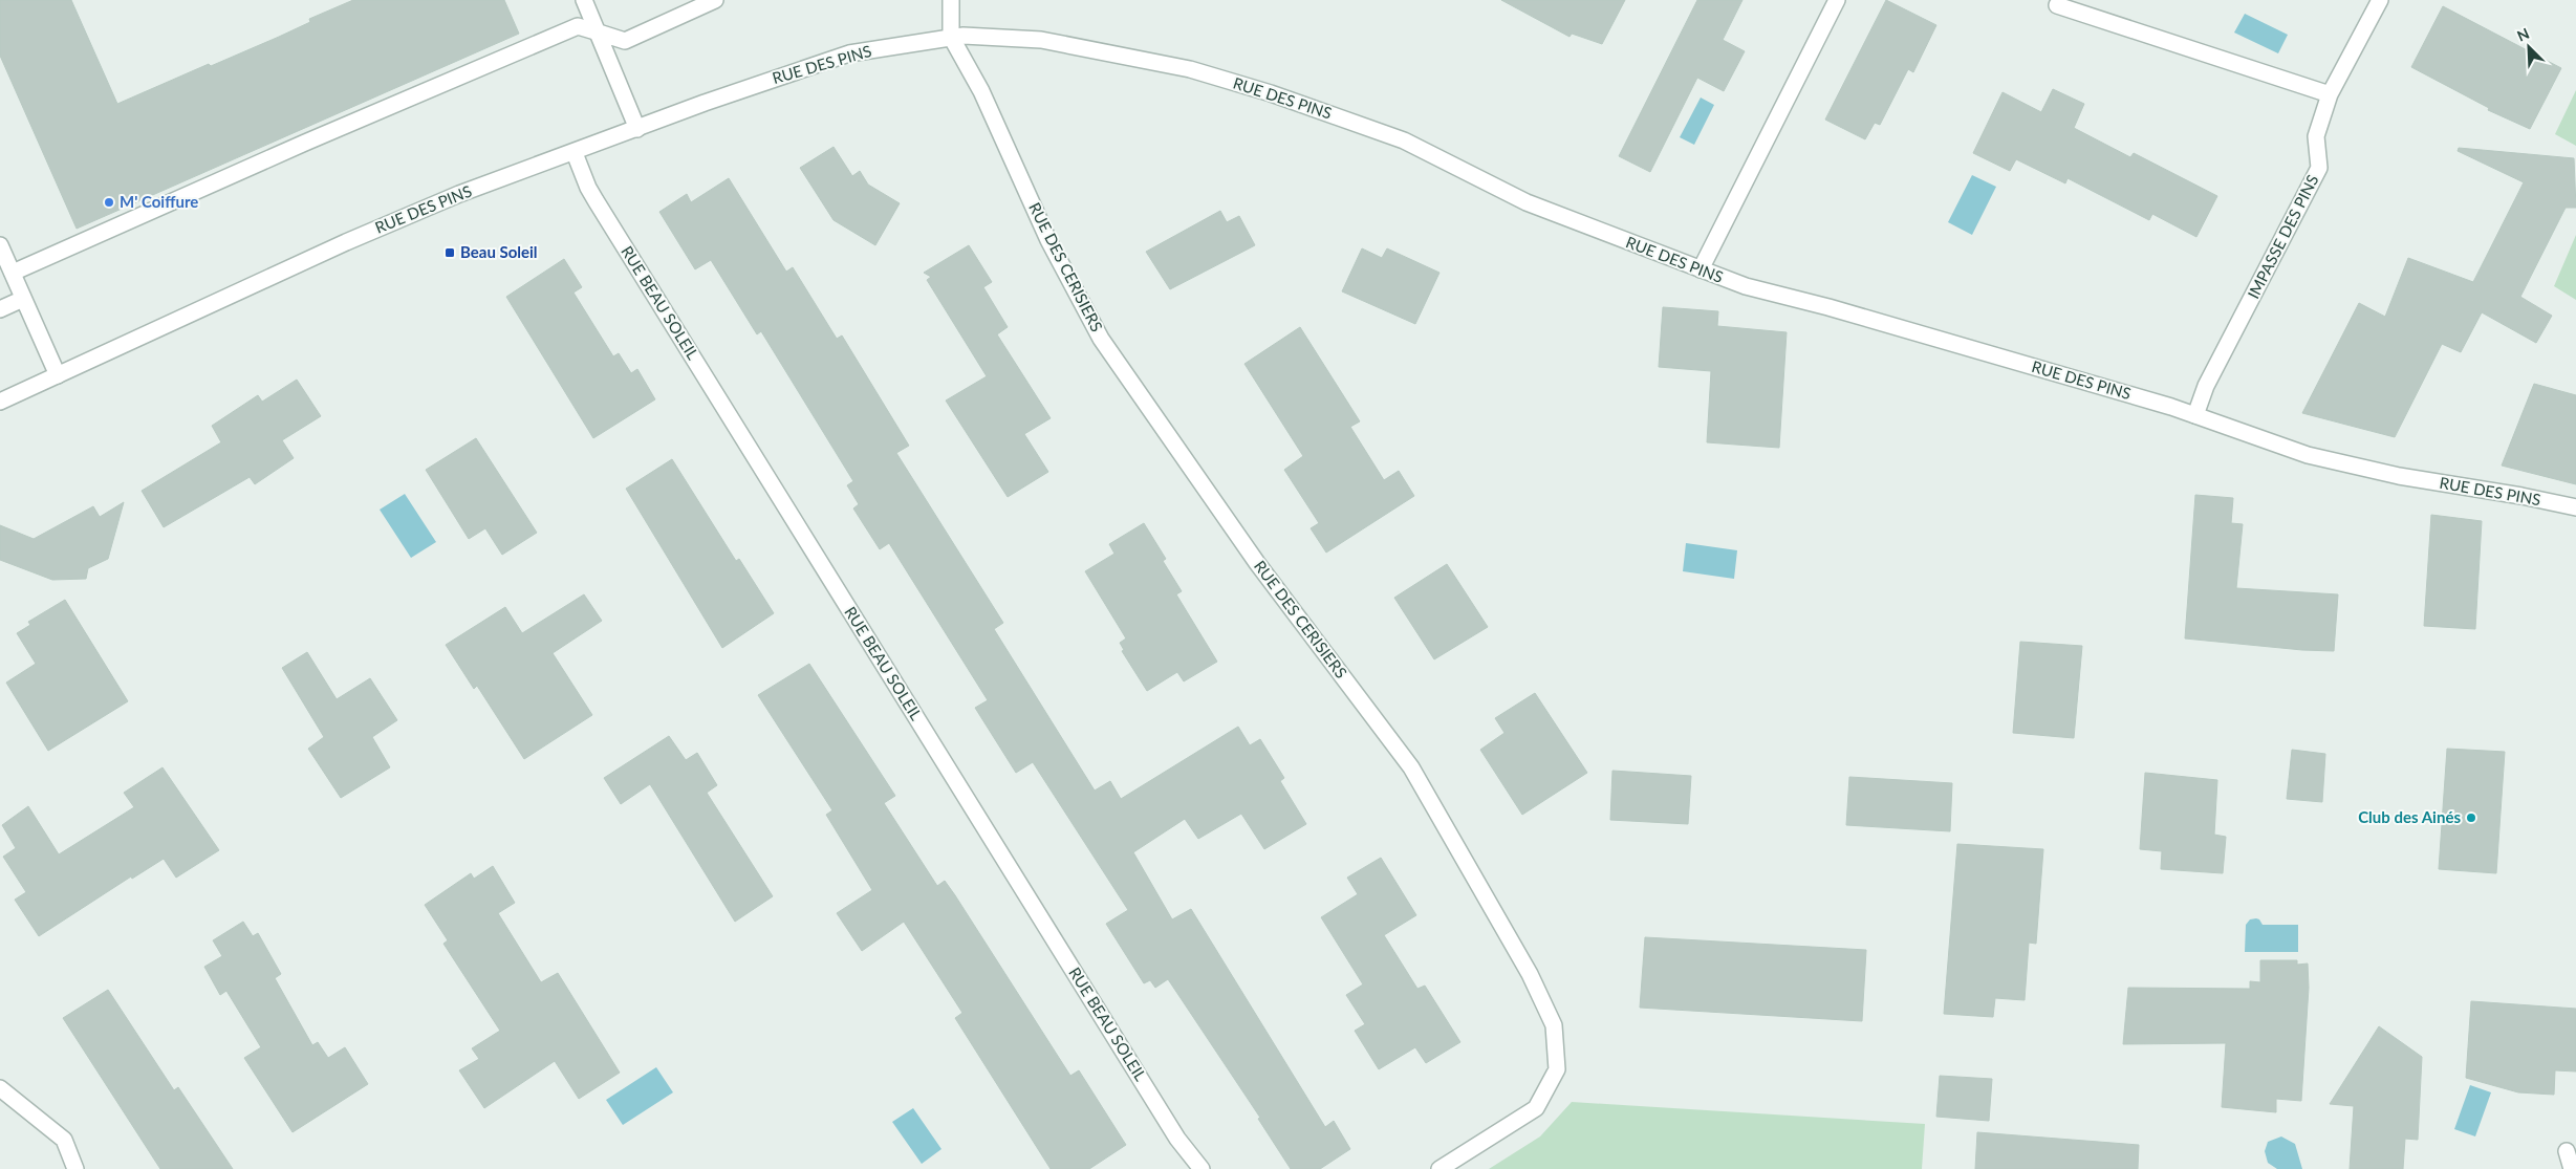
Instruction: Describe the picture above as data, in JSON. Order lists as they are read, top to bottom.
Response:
{
  "streets": {
    "street": [
      "RUE DES PINS",
      "IMPASSE DES PINS",
      "RUE DES CERISIERS",
      "RUE BEAU SOLEIL"
    ]
  },
  "crossings": [
    ["RUE DES PINS", "IMPASSE DES PINS"],
    ["RUE DES PINS", "RUE DES CERISIERS"],
    ["RUE DES PINS", "RUE BEAU SOLEIL"]
  ],
  "places": {
    "other": ["M' Coiffure", "Club des Ainés"],
    "transit": ["Beau Soleil"]
  },
  "north": "top left"
}
